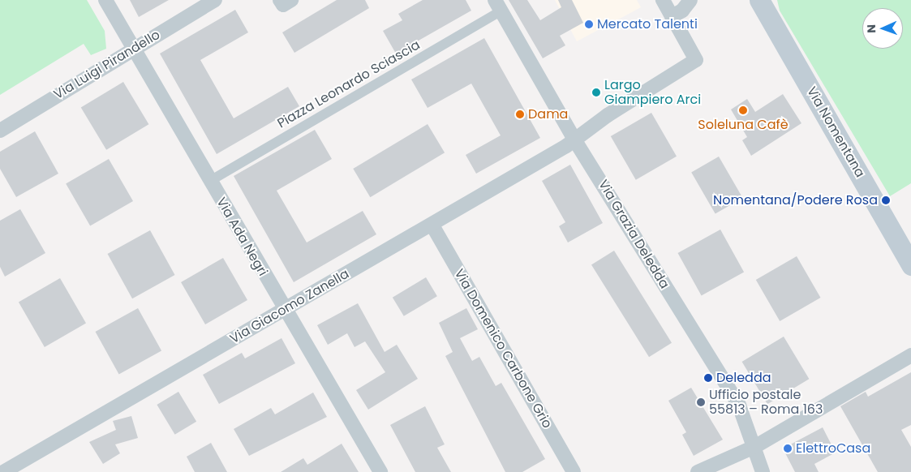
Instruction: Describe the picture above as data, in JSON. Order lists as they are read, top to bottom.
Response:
{
  "streets": {
    "main road": ["Via Nomentana"],
    "street": [
      "Via Luigi Pirandello",
      "Piazza Leonardo Sciascia",
      "Via Grazia Deledda",
      "Via Ada Negri",
      "Via Giacomo Zanella",
      "Via Domenico Carbone Grio"
    ]
  },
  "crossings": [
    ["Via Luigi Pirandello", "Via Ada Negri"],
    ["Piazza Leonardo Sciascia", "Via Grazia Deledda"],
    ["Piazza Leonardo Sciascia", "Via Ada Negri"],
    ["Via Grazia Deledda", "Via Giacomo Zanella"],
    ["Via Ada Negri", "Via Giacomo Zanella"],
    ["Via Giacomo Zanella", "Via Domenico Carbone Grio"]
  ],
  "places": [
    "Mercato Talenti",
    "Largo Giampiero Arci",
    "Soleluna Cafè",
    "Dama",
    "Nomentana/Podere Rosa",
    "Deledda",
    "Ufficio postale 55813 – Roma 163",
    "ElettroCasa"
  ],
  "north": "left"
}
